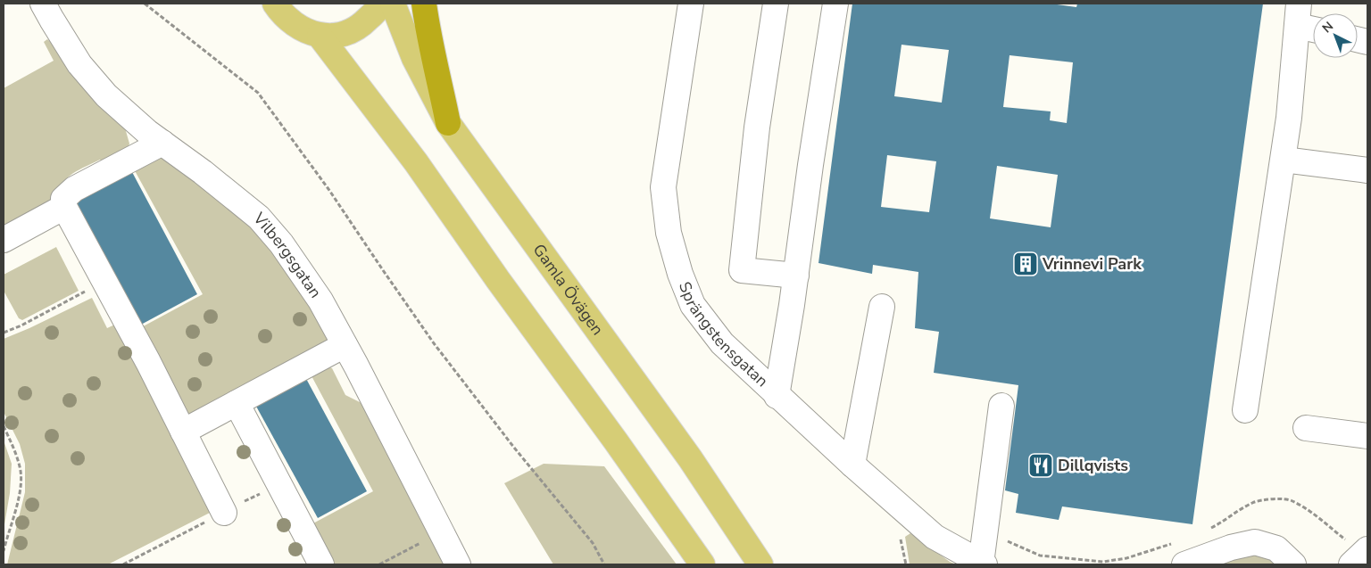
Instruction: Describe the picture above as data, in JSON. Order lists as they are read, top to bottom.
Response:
{
  "streets": {
    "main road": ["Gamla Övägen"],
    "street": ["Vilbergsgatan", "Sprängstensgatan"]
  },
  "places": {
    "building": ["Vrinnevi Park"],
    "restaurant": ["Dillqvists"]
  },
  "north": "top left"
}
